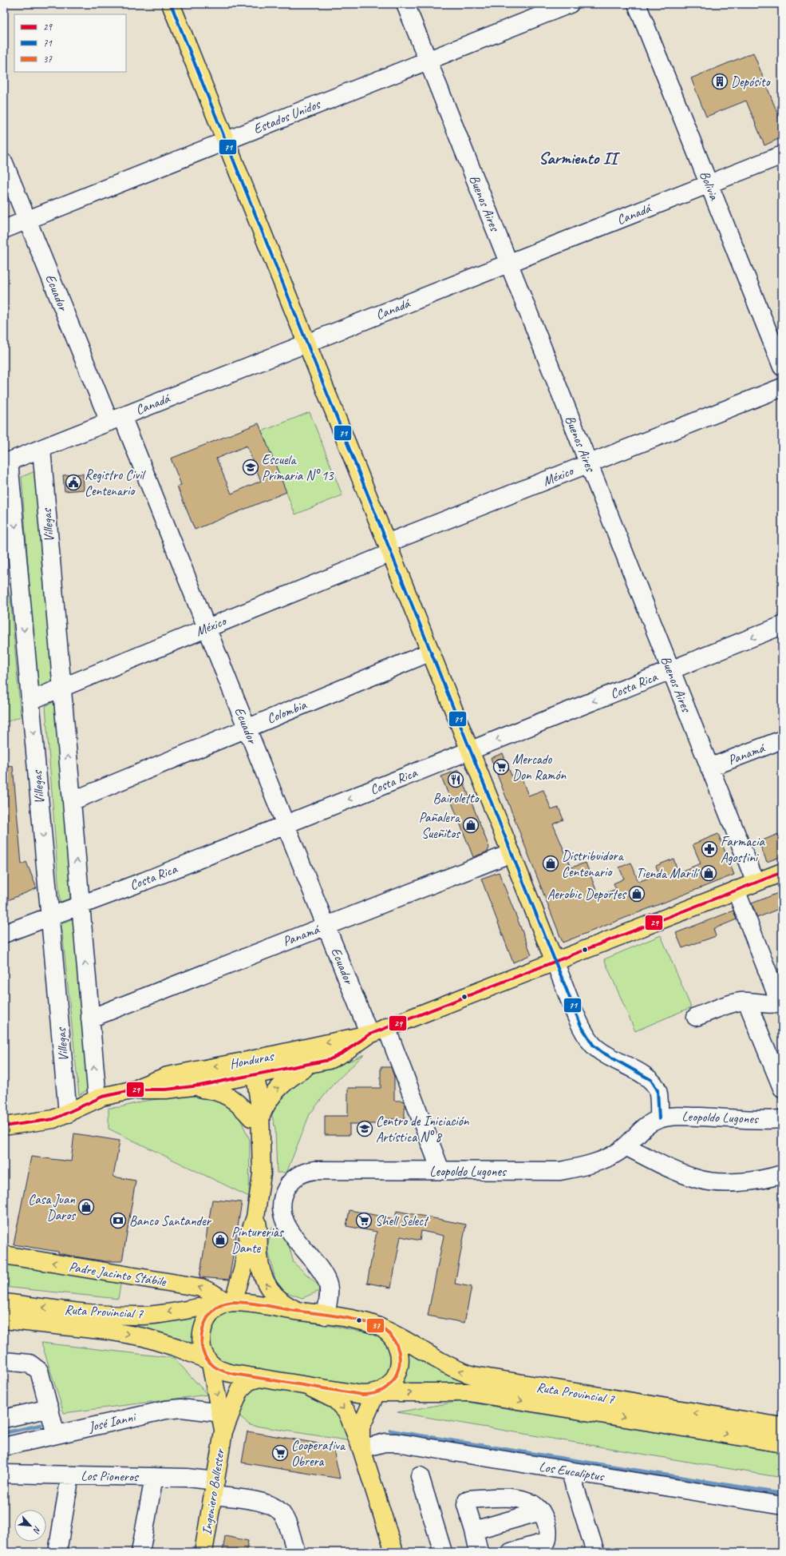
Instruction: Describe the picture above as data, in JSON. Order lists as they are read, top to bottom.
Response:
{
  "streets": {
    "main road": [
      "Honduras",
      "Padre Jacinto Stábile",
      "Ruta Provincial 7",
      "Ingeniero Ballester"
    ],
    "street": [
      "Estados Unidos",
      "Bolivia",
      "Buenos Aires",
      "Canadá",
      "Ecuador",
      "México",
      "Villegas",
      "Costa Rica",
      "Colombia",
      "Panamá",
      "Leopoldo Lugones",
      "José Ianni",
      "Los Eucaliptus",
      "Los Pioneros"
    ]
  },
  "crossings": [
    ["Estados Unidos", "Buenos Aires"],
    ["Estados Unidos", "Ecuador"],
    ["Bolivia", "Canadá"],
    ["Buenos Aires", "Canadá"],
    ["Buenos Aires", "México"],
    ["Buenos Aires", "Costa Rica"],
    ["Buenos Aires", "Panamá"],
    ["Buenos Aires", "Honduras"],
    ["Canadá", "Ecuador"],
    ["Canadá", "Villegas"],
    ["Ecuador", "México"],
    ["Ecuador", "Costa Rica"],
    ["Ecuador", "Colombia"],
    ["Ecuador", "Panamá"],
    ["Ecuador", "Honduras"],
    ["México", "Villegas"],
    ["Villegas", "Costa Rica"],
    ["Villegas", "Colombia"],
    ["Villegas", "Panamá"],
    ["Villegas", "Honduras"],
    ["Padre Jacinto Stábile", "Ruta Provincial 7"],
    ["Padre Jacinto Stábile", "Ingeniero Ballester"],
    ["Ruta Provincial 7", "Ingeniero Ballester"],
    ["José Ianni", "Ingeniero Ballester"],
    ["Los Pioneros", "Ingeniero Ballester"]
  ],
  "one_way": ["Costa Rica", "Padre Jacinto Stábile"],
  "districts": ["Sarmiento II"],
  "places": {
    "building": ["Depósito"],
    "school or university": ["Escuela Primaria N° 13", "Centro de Iniciación Artística N° 8"],
    "public building": ["Registro Civil Centenario"],
    "supermarket": ["Mercado Don Ramón", "Shell Select", "Cooperativa Obrera"],
    "restaurant": ["Bairoletto"],
    "shop": [
      "Pañalera Sueñitos",
      "Distribuidora Centenario",
      "Tienda Marilí",
      "Aerobic Deportes",
      "Casa Juan Daros",
      "Pinturerias Dante"
    ],
    "pharmacy": ["Farmacia Agostini"],
    "bank": ["Banco Santander"]
  },
  "lines": ["transit line 71", "transit line 29", "transit line 37"],
  "legend": ["29", "71", "37"],
  "north": "bottom right"
}
